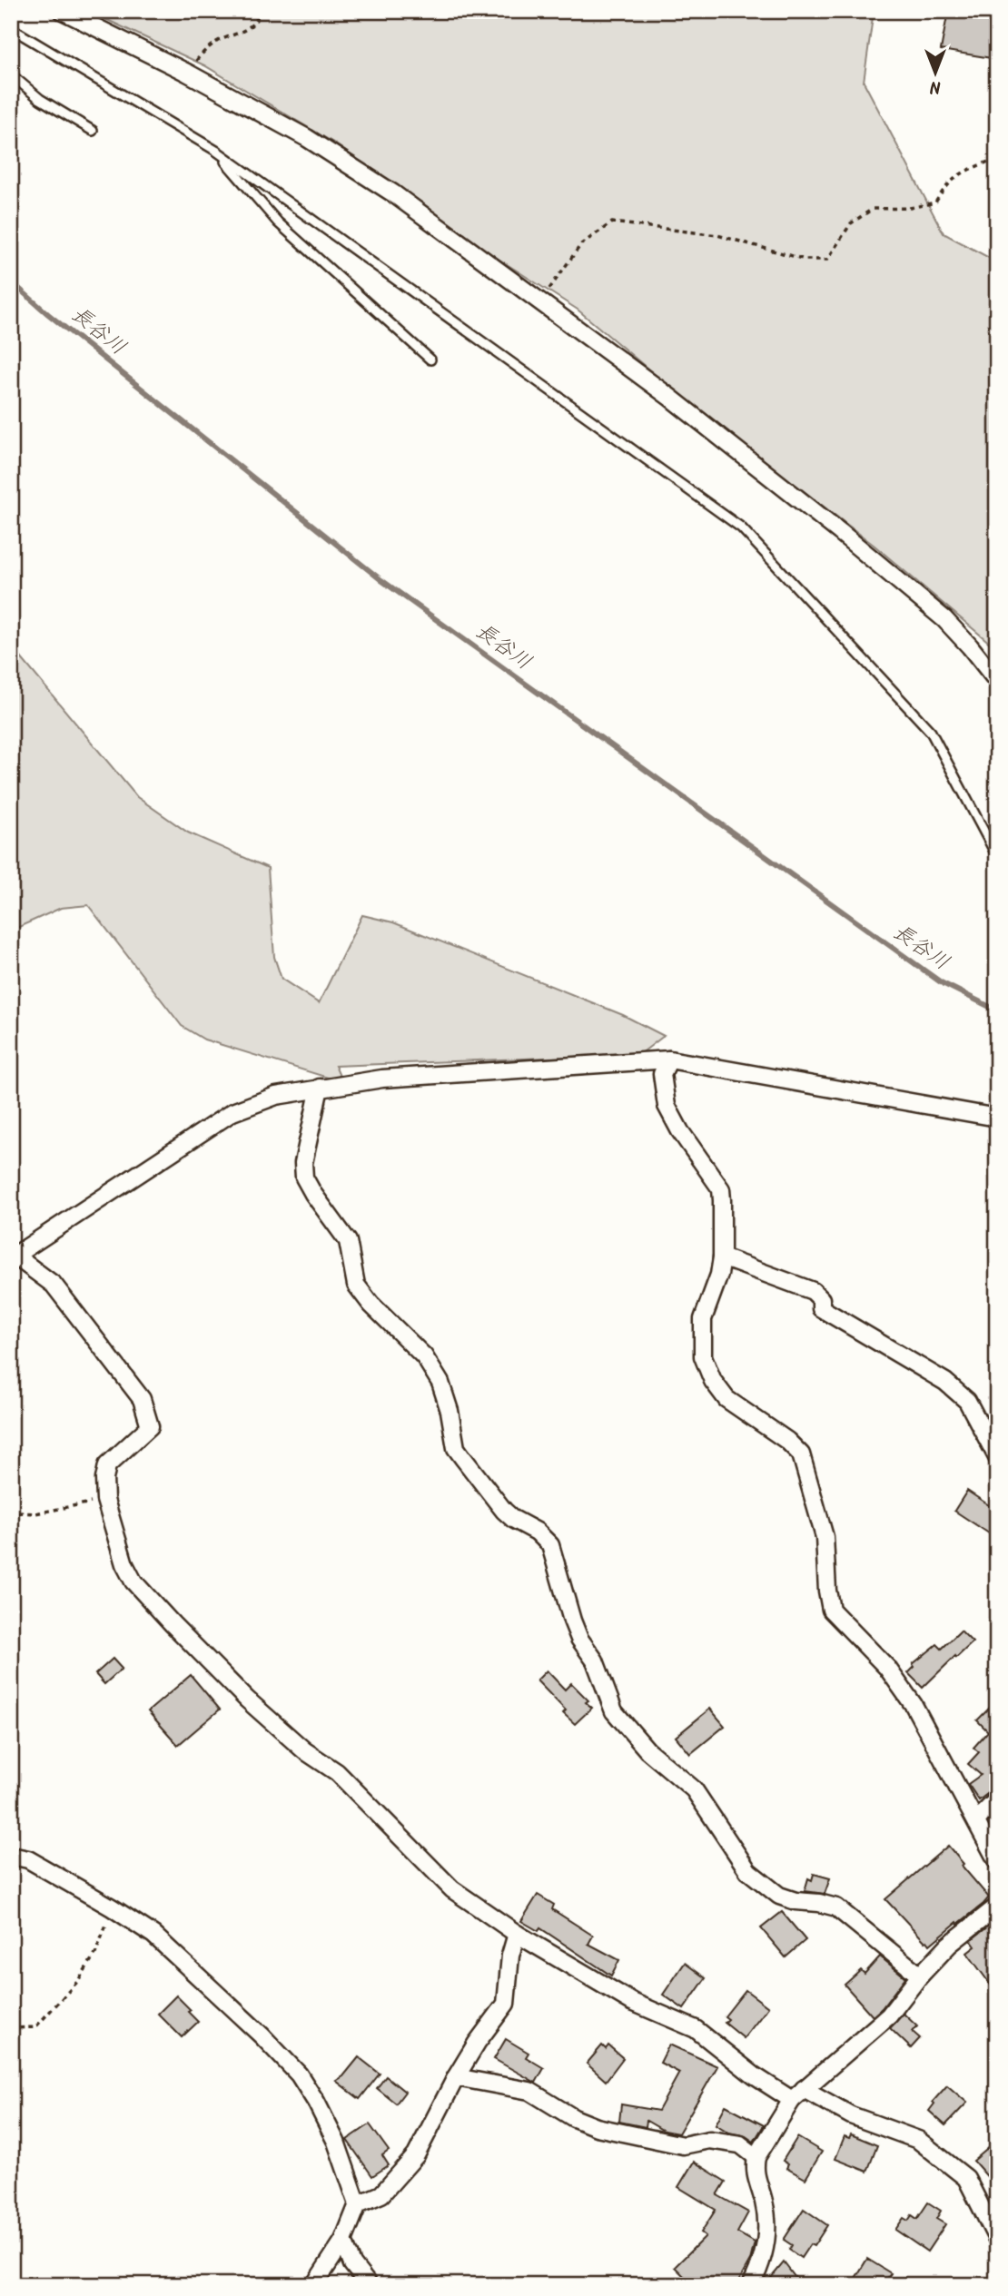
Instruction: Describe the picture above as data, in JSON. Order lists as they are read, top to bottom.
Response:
{
  "water": ["長谷川"],
  "north": "bottom"
}
